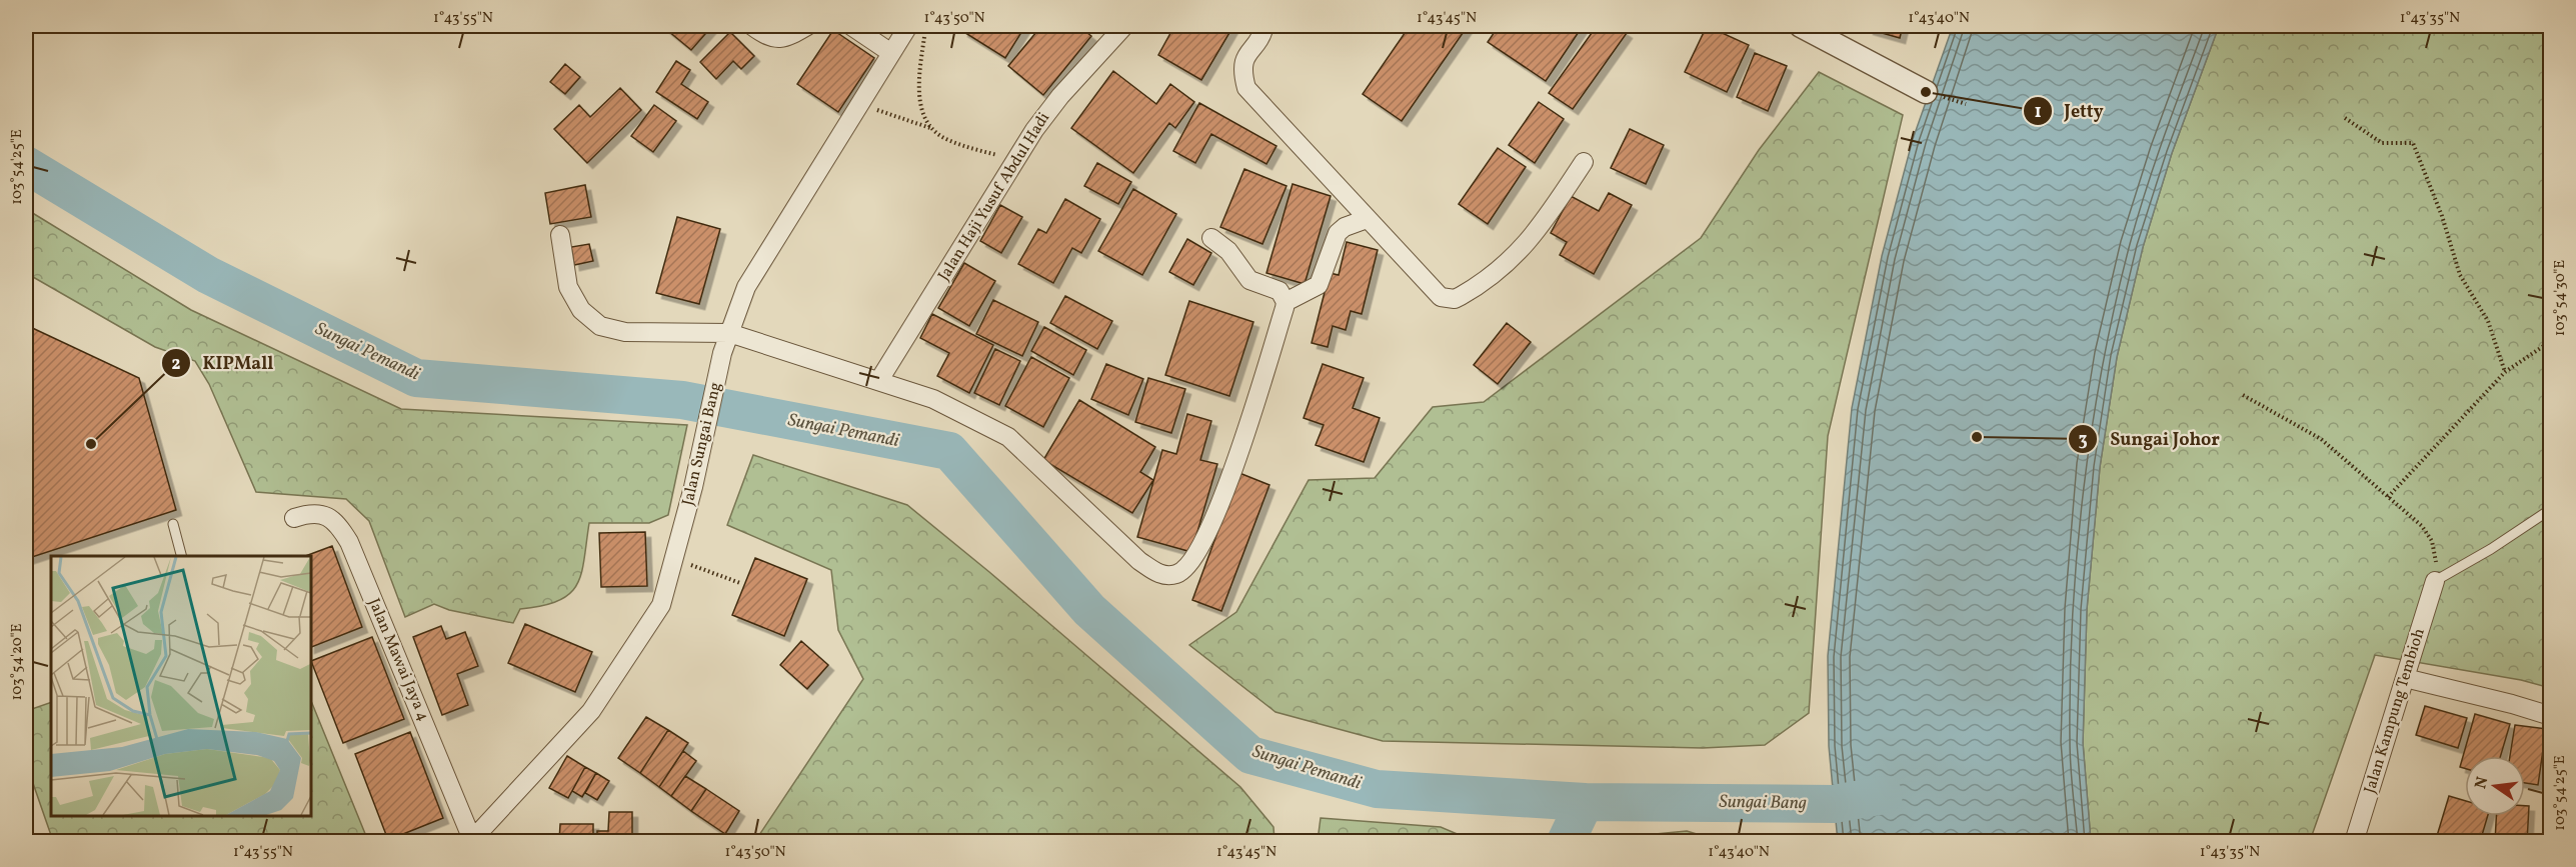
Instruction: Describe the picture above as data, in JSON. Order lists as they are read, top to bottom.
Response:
{
  "streets": {
    "street": [
      "Jalan Haji Yusuf Abdul Hadi",
      "Jalan Sungai Bang",
      "Jalan Mawai Jaya 4",
      "Jalan Kampung Tembioh"
    ]
  },
  "crossings": [
    ["Jalan Sungai Bang", "Jalan Mawai Jaya 4"]
  ],
  "water": ["Sungai Pemandi", "Sungai Bang"],
  "places": ["Jetty", "Sungai Johor", "KIPMall"],
  "north": "left",
  "coordinates": [
    "1°43'55\"N",
    "1°43'50\"N",
    "1°43'45\"N",
    "1°43'40\"N",
    "1°43'35\"N",
    "103°54'25\"E",
    "103°54'30\"E",
    "103°54'20\"E"
  ]
}
